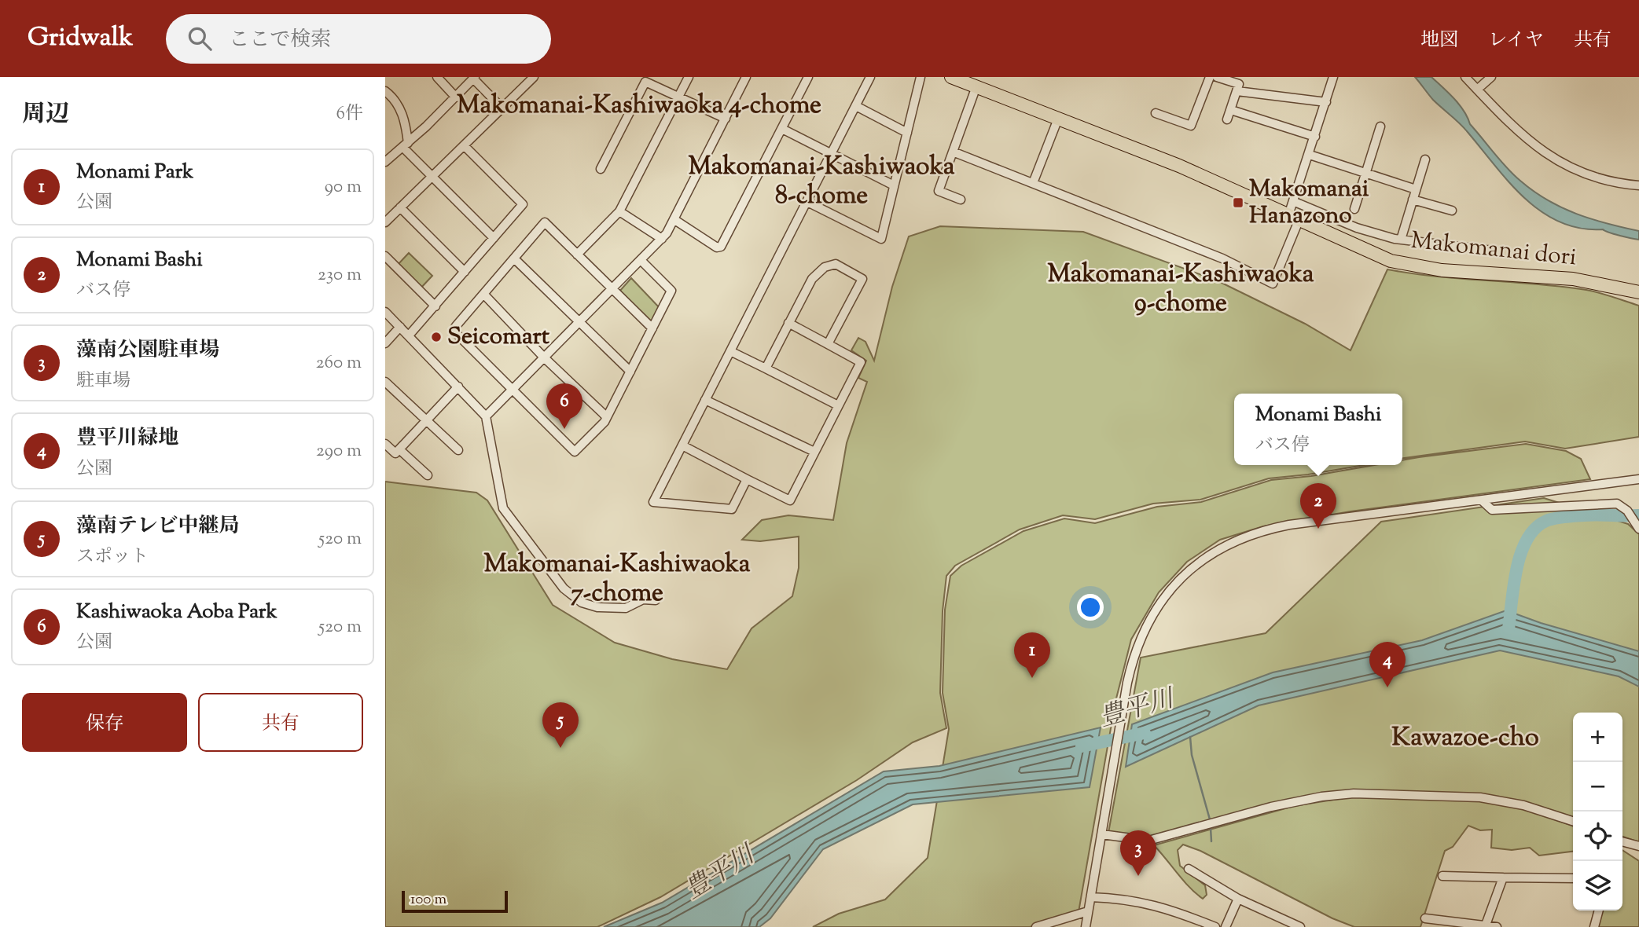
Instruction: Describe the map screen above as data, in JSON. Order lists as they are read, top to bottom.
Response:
{
  "streets": {
    "highway": ["Makomanai dori"]
  },
  "districts": [
    "Makomanai-Kashiwaoka 4-chome",
    "Makomanai-Kashiwaoka 8-chome",
    "Makomanai-Kashiwaoka 9-chome",
    "Makomanai-Kashiwaoka 7-chome",
    "Kawazoe-cho"
  ],
  "water": ["豊平川"],
  "places": {
    "transit": ["Makomanai Hanazono"],
    "other": ["Seicomart"]
  },
  "scale_bar": "100 m",
  "page": {
    "header": "Gridwalk",
    "search": "ここで検索",
    "nav": ["地図", "レイヤ", "共有"],
    "heading": ["周辺", "6件"],
    "list": [
      {
        "mark": "1",
        "name": "Monami Park",
        "note": "公園",
        "value": "90 m"
      },
      {
        "mark": "2",
        "name": "Monami Bashi",
        "note": "バス停",
        "value": "230 m"
      },
      {
        "mark": "3",
        "name": "藻南公園駐車場",
        "note": "駐車場",
        "value": "260 m"
      },
      {
        "mark": "4",
        "name": "豊平川緑地",
        "note": "公園",
        "value": "290 m"
      },
      {
        "mark": "5",
        "name": "藻南テレビ中継局",
        "note": "スポット",
        "value": "520 m"
      },
      {
        "mark": "6",
        "name": "Kashiwaoka Aoba Park",
        "note": "公園",
        "value": "520 m"
      }
    ],
    "pins": [
      "6",
      "2",
      "1",
      "4",
      "5",
      "3"
    ],
    "popup": ["Monami Bashi", "バス停"],
    "buttons": ["保存", "共有"],
    "map_buttons": ["+", "−"],
    "scale": "100 m"
  }
}
